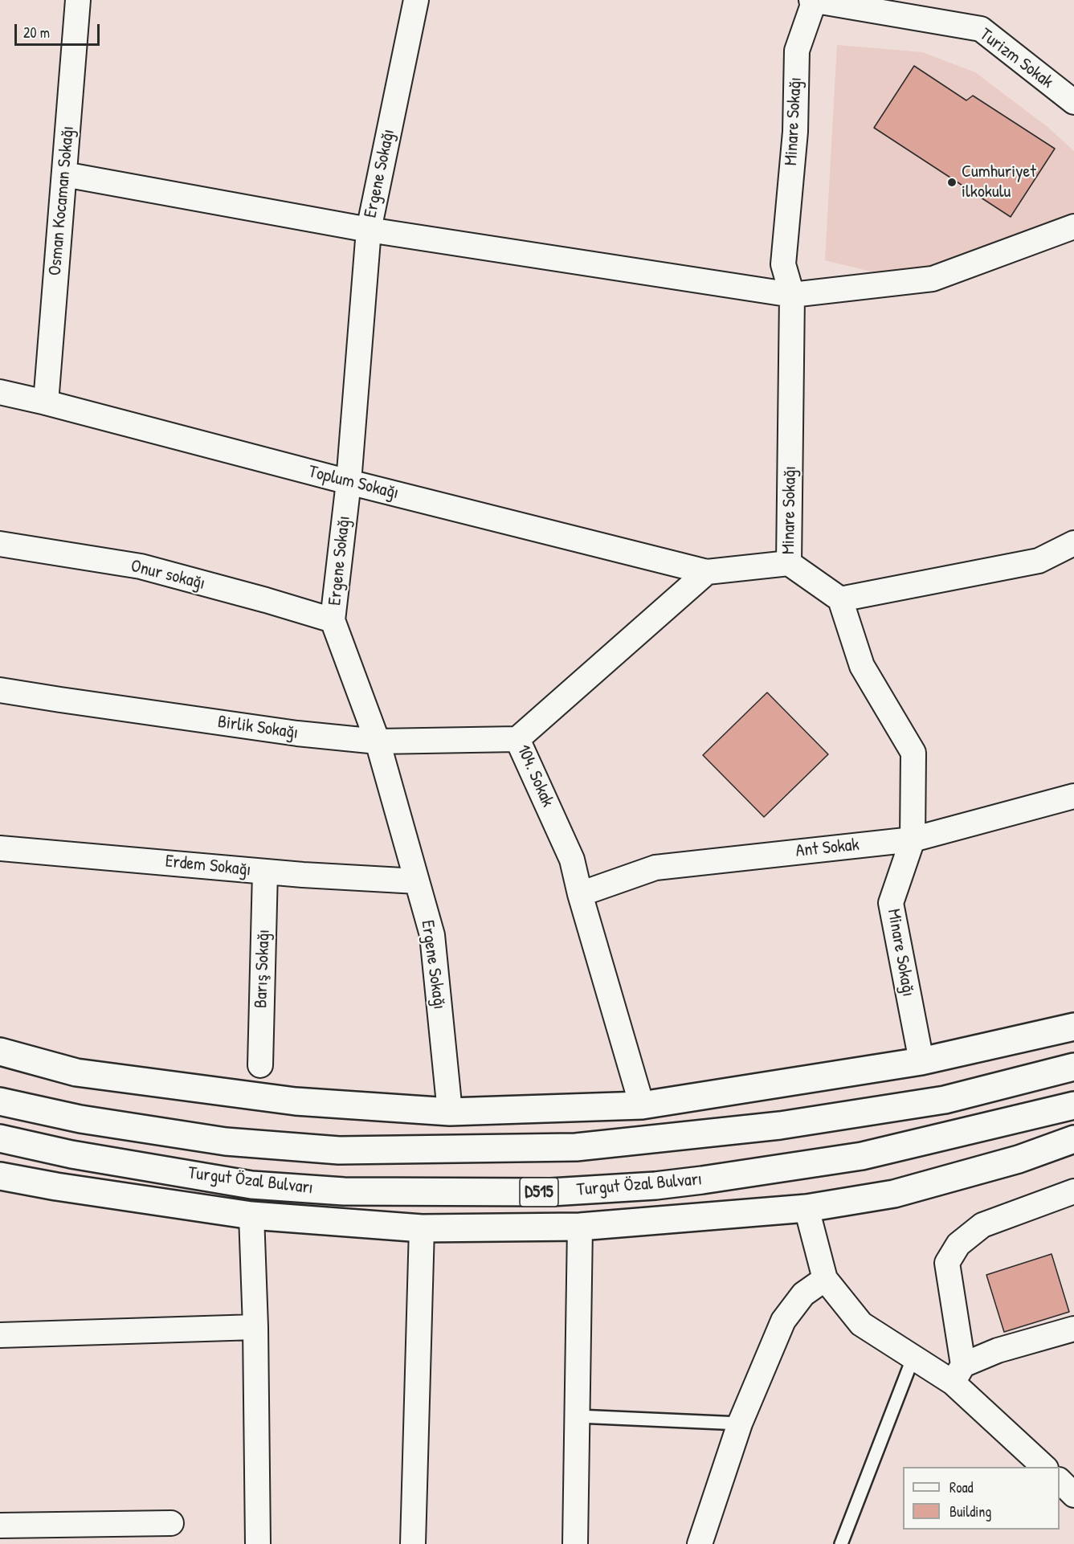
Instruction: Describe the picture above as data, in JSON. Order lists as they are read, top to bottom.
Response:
{
  "streets": {
    "highway": ["Turgut Özal Bulvarı", "D515"],
    "street": [
      "Turizm Sokak",
      "Minare Sokağı",
      "Ergene Sokağı",
      "Osman Kocaman Sokağı",
      "Toplum Sokağı",
      "Onur sokağı",
      "Birlik Sokağı",
      "104. Sokak",
      "Ant Sokak",
      "Erdem Sokağı",
      "Barış Sokağı"
    ]
  },
  "crossings": [
    ["Turizm Sokak", "Minare Sokağı"],
    ["Minare Sokağı", "Ant Sokak"],
    ["Ergene Sokağı", "Toplum Sokağı"],
    ["Ergene Sokağı", "Onur sokağı"],
    ["Ergene Sokağı", "Birlik Sokağı"],
    ["Ergene Sokağı", "Erdem Sokağı"],
    ["Osman Kocaman Sokağı", "Toplum Sokağı"],
    ["Toplum Sokağı", "104. Sokak"],
    ["Birlik Sokağı", "104. Sokak"],
    ["104. Sokak", "Ant Sokak"],
    ["Erdem Sokağı", "Barış Sokağı"]
  ],
  "places": ["Cumhuriyet ilkokulu"],
  "legend": ["Road", "Building"],
  "scale_bar": "20 m"
}
